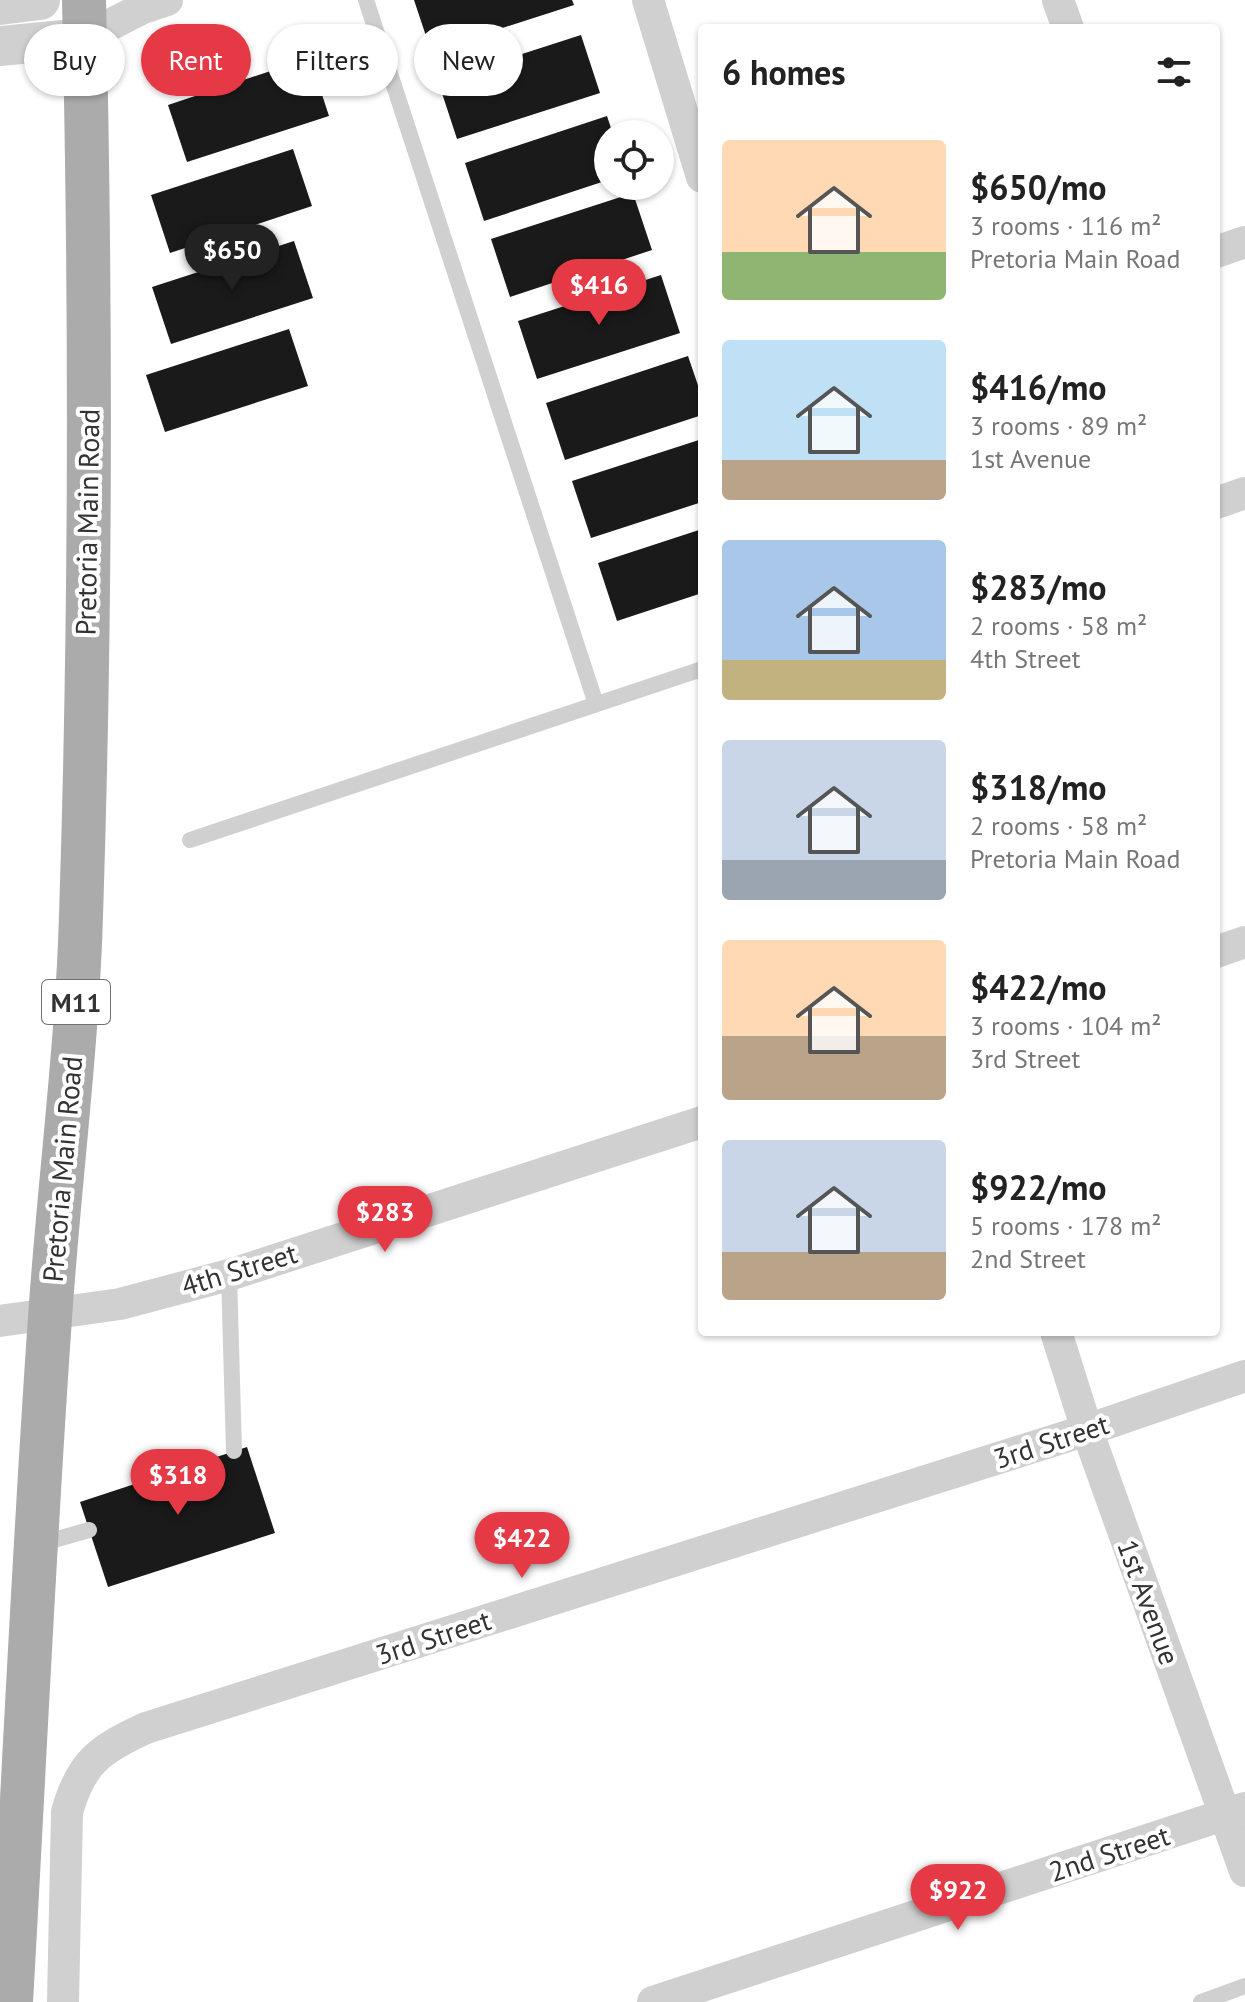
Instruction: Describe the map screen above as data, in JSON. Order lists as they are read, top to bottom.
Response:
{
  "streets": {
    "main road": ["Pretoria Main Road", "M11"],
    "street": [
      "4th Street",
      "3rd Street",
      "1st Avenue",
      "2nd Street"
    ]
  },
  "crossings": [
    ["Pretoria Main Road", "4th Street"],
    ["3rd Street", "1st Avenue"],
    ["1st Avenue", "2nd Street"]
  ],
  "page": {
    "chip": [
      "Buy",
      "Rent",
      "Filters",
      "New"
    ],
    "heading": "6 homes",
    "list": [
      {
        "name": "$650/mo",
        "note": "3 rooms · 116 m² · Pretoria Main Road"
      },
      {
        "name": "$416/mo",
        "note": "3 rooms · 89 m² · 1st Avenue"
      },
      {
        "name": "$283/mo",
        "note": "2 rooms · 58 m² · 4th Street"
      },
      {
        "name": "$318/mo",
        "note": "2 rooms · 58 m² · Pretoria Main Road"
      },
      {
        "name": "$422/mo",
        "note": "3 rooms · 104 m² · 3rd Street"
      },
      {
        "name": "$922/mo",
        "note": "5 rooms · 178 m² · 2nd Street"
      }
    ],
    "price": [
      "$650",
      "$416",
      "$283",
      "$318",
      "$422",
      "$922"
    ]
  }
}
